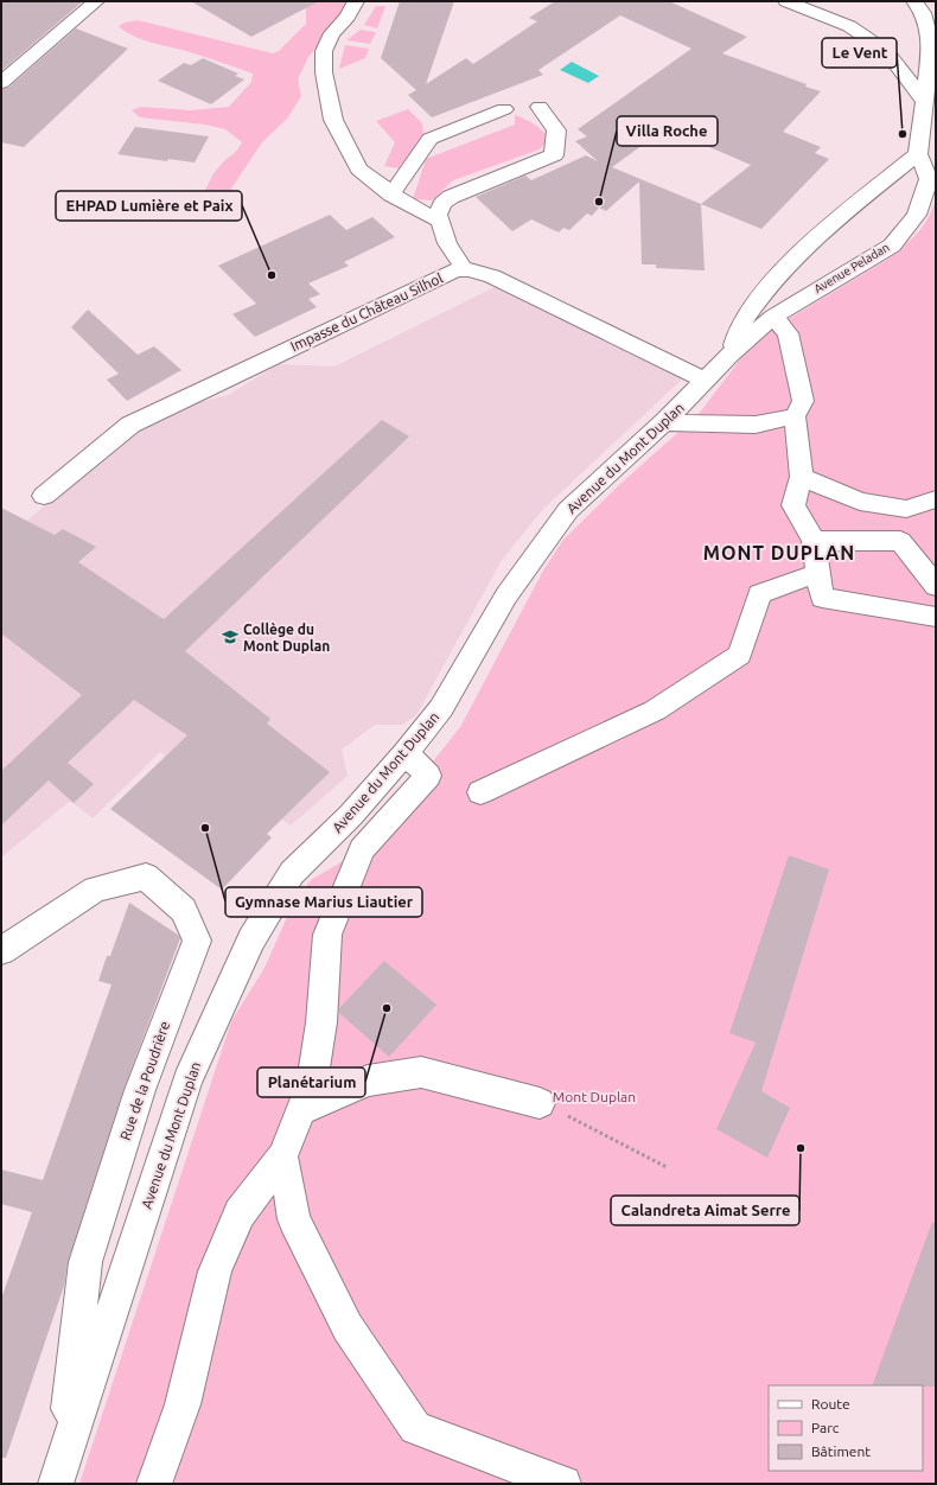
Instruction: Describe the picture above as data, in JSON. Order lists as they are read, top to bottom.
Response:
{
  "streets": {
    "street": [
      "Avenue Peladan",
      "Impasse du Château Silhol",
      "Avenue du Mont Duplan",
      "Rue de la Poudrière"
    ]
  },
  "crossings": [
    ["Avenue Peladan", "Impasse du Château Silhol"],
    ["Avenue Peladan", "Avenue du Mont Duplan"],
    ["Impasse du Château Silhol", "Avenue du Mont Duplan"],
    ["Avenue du Mont Duplan", "Rue de la Poudrière"]
  ],
  "districts": ["MONT DUPLAN"],
  "parks": ["Mont Duplan"],
  "places": {
    "other": [
      "Le Vent",
      "Villa Roche",
      "EHPAD Lumière et Paix",
      "Gymnase Marius Liautier",
      "Planétarium",
      "Calandreta Aimat Serre"
    ],
    "school or university": ["Collège du Mont Duplan"]
  },
  "legend": ["Route", "Parc", "Bâtiment"]
}
